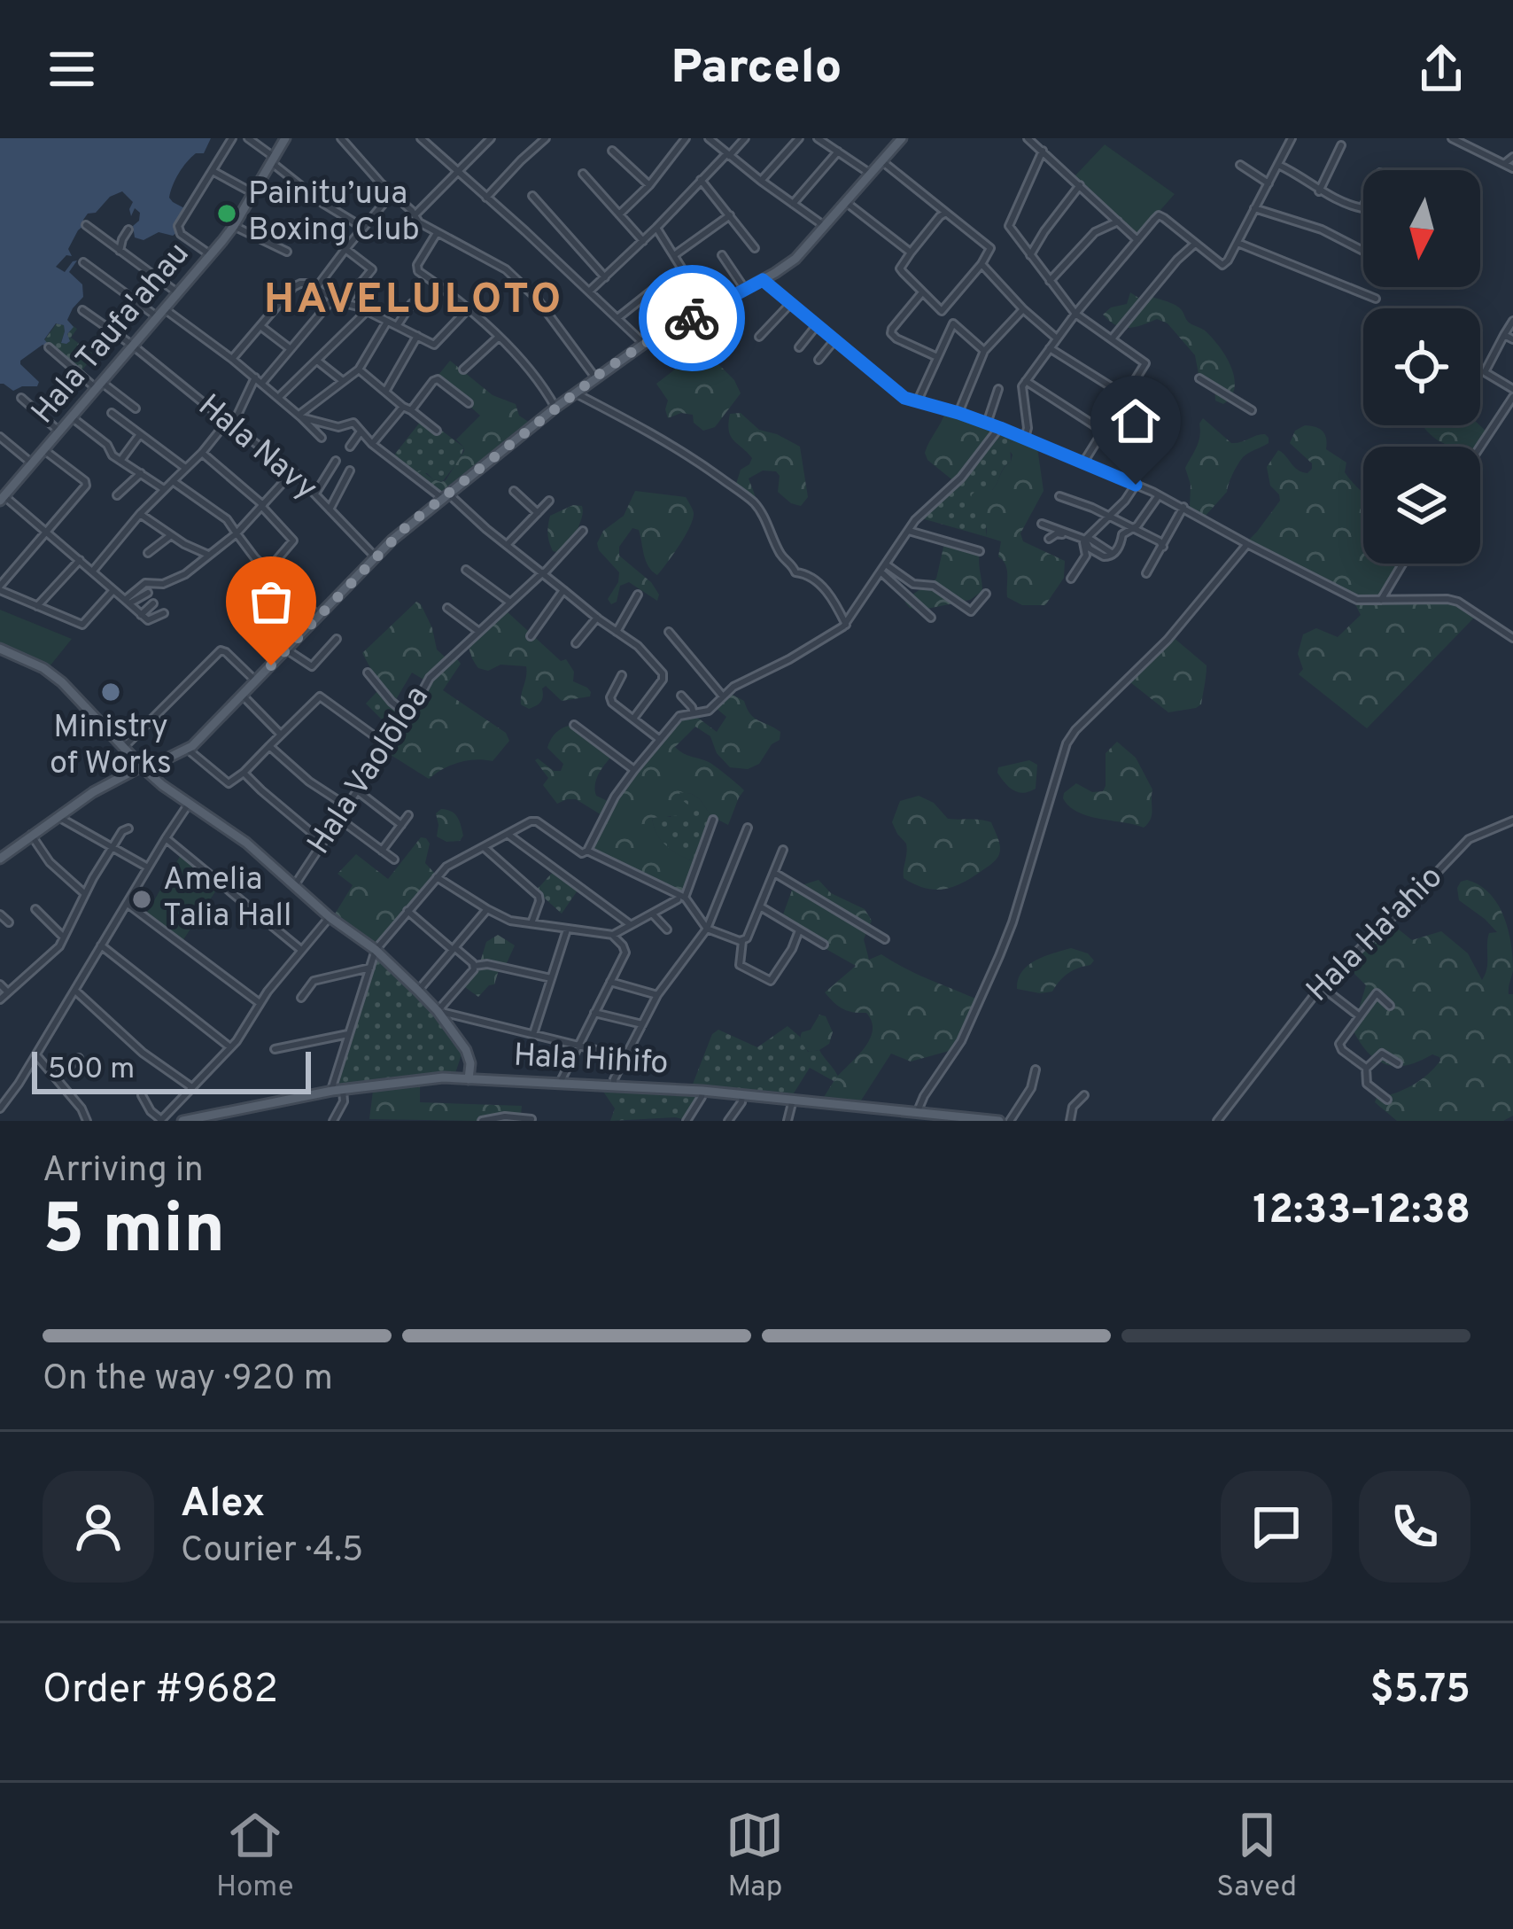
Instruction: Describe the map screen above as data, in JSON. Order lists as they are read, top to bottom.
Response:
{
  "streets": {
    "main road": ["Hala Taufa'ahau", "Hala Hihifo"],
    "street": ["Hala Navy", "Hala Vaolōloa", "Hala Ha'ahio"]
  },
  "crossings": [
    ["Hala Taufa'ahau", "Hala Navy"]
  ],
  "districts": ["HAVELULOTO"],
  "places": ["Painitu’uua Boxing Club", "Ministry of Works", "Amelia Talia Hall"],
  "scale_bar": "500 m",
  "north": "bottom",
  "page": {
    "header": "Parcelo",
    "scale": "500 m",
    "heading": ["5 min", "Arriving in", "12:33–12:38"],
    "panel": [
      "Alex",
      "Courier · 4.5",
      "Order #9682",
      "$5.75"
    ],
    "bar": "On the way · 920 m",
    "tabs": ["Home", "Map", "Saved"]
  }
}
